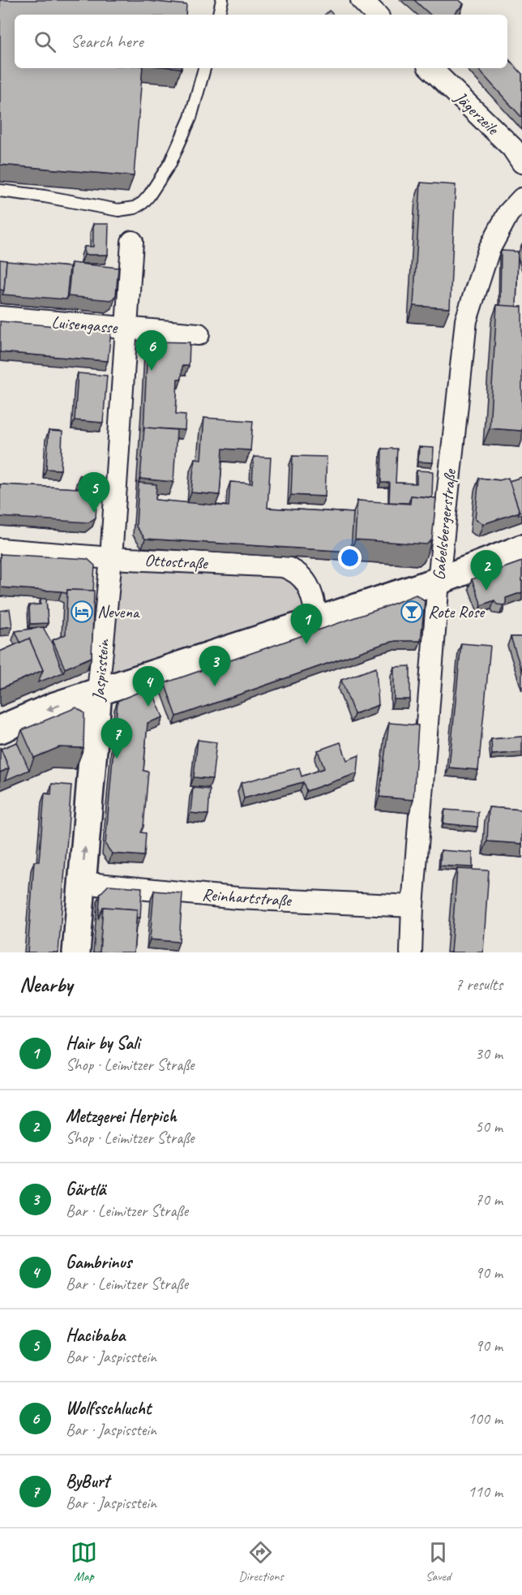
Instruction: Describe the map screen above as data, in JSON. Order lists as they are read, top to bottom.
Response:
{
  "streets": {
    "street": [
      "Jägerzeile",
      "Luisengasse",
      "Gabelsbergerstraße",
      "Ottostraße",
      "Jaspisstein",
      "Reinhartstraße"
    ]
  },
  "crossings": [
    ["Luisengasse", "Jaspisstein"],
    ["Gabelsbergerstraße", "Reinhartstraße"],
    ["Ottostraße", "Jaspisstein"],
    ["Jaspisstein", "Reinhartstraße"]
  ],
  "places": {
    "hotel": ["Nevena"],
    "bar": ["Rote Rose"]
  },
  "page": {
    "search": "Search here",
    "pins": [
      "6",
      "5",
      "2",
      "1",
      "3",
      "4",
      "7"
    ],
    "heading": ["Nearby", "7 results"],
    "list": [
      {
        "mark": "1",
        "name": "Hair by Sali",
        "note": "Shop · Leimitzer Straße",
        "value": "30 m"
      },
      {
        "mark": "2",
        "name": "Metzgerei Herpich",
        "note": "Shop · Leimitzer Straße",
        "value": "50 m"
      },
      {
        "mark": "3",
        "name": "Gärtlä",
        "note": "Bar · Leimitzer Straße",
        "value": "70 m"
      },
      {
        "mark": "4",
        "name": "Gambrinus",
        "note": "Bar · Leimitzer Straße",
        "value": "90 m"
      },
      {
        "mark": "5",
        "name": "Hacibaba",
        "note": "Bar · Jaspisstein",
        "value": "90 m"
      },
      {
        "mark": "6",
        "name": "Wolfsschlucht",
        "note": "Bar · Jaspisstein",
        "value": "100 m"
      },
      {
        "mark": "7",
        "name": "ByBurt",
        "note": "Bar · Jaspisstein",
        "value": "110 m"
      }
    ],
    "nav": ["Map", "Directions", "Saved"]
  }
}
